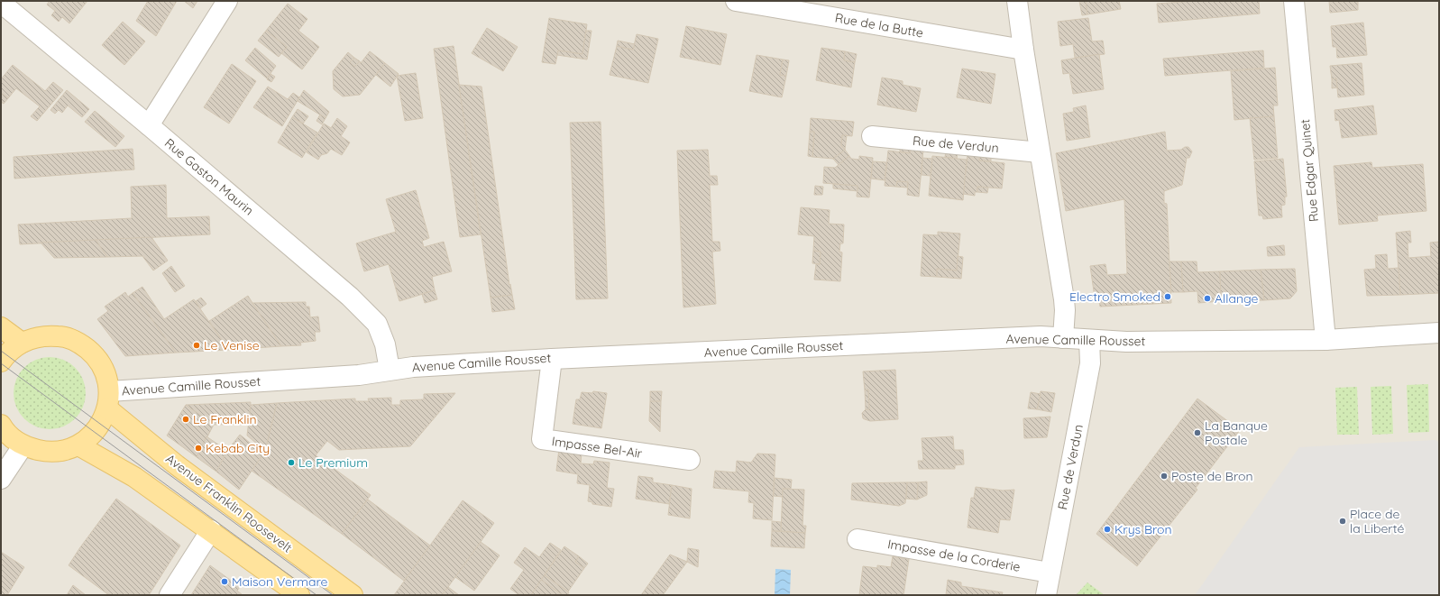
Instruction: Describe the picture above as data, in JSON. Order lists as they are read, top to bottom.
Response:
{
  "streets": {
    "main road": ["Avenue Franklin Roosevelt"],
    "street": [
      "Rue de la Butte",
      "Rue de Verdun",
      "Rue Edgar Quinet",
      "Rue Gaston Maurin",
      "Avenue Camille Rousset",
      "Impasse Bel-Air",
      "Impasse de la Corderie"
    ]
  },
  "crossings": [
    ["Rue de Verdun", "Avenue Camille Rousset"],
    ["Rue de Verdun", "Impasse de la Corderie"],
    ["Rue Edgar Quinet", "Avenue Camille Rousset"],
    ["Rue Gaston Maurin", "Avenue Camille Rousset"],
    ["Avenue Camille Rousset", "Impasse Bel-Air"],
    ["Avenue Camille Rousset", "Avenue Franklin Roosevelt"]
  ],
  "places": [
    "Electro Smoked",
    "Allange",
    "Le Venise",
    "Le Franklin",
    "La Banque Postale",
    "Kebab City",
    "Le Premium",
    "Poste de Bron",
    "Place de la Liberté",
    "Krys Bron",
    "Maison Vermare"
  ]
}
